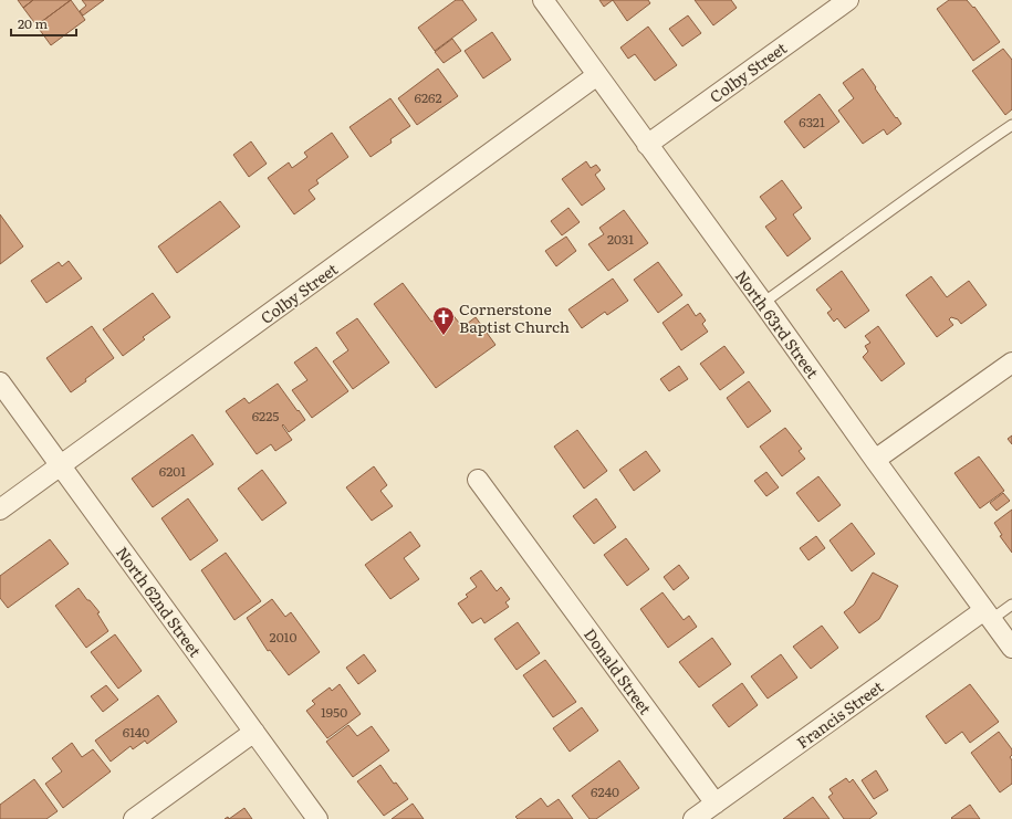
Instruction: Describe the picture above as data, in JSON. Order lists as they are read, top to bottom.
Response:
{
  "streets": {
    "street": [
      "Colby Street",
      "North 63rd Street",
      "North 62nd Street",
      "Donald Street",
      "Francis Street"
    ]
  },
  "crossings": [
    ["Colby Street", "North 63rd Street"],
    ["Colby Street", "North 62nd Street"],
    ["North 63rd Street", "Francis Street"],
    ["Donald Street", "Francis Street"]
  ],
  "places": {
    "church": ["Cornerstone Baptist Church"]
  },
  "house_numbers": [
    "6262",
    "6321",
    "2031",
    "6225",
    "6201",
    "2010",
    "1950",
    "6140",
    "6240"
  ],
  "scale_bar": "20 m"
}
